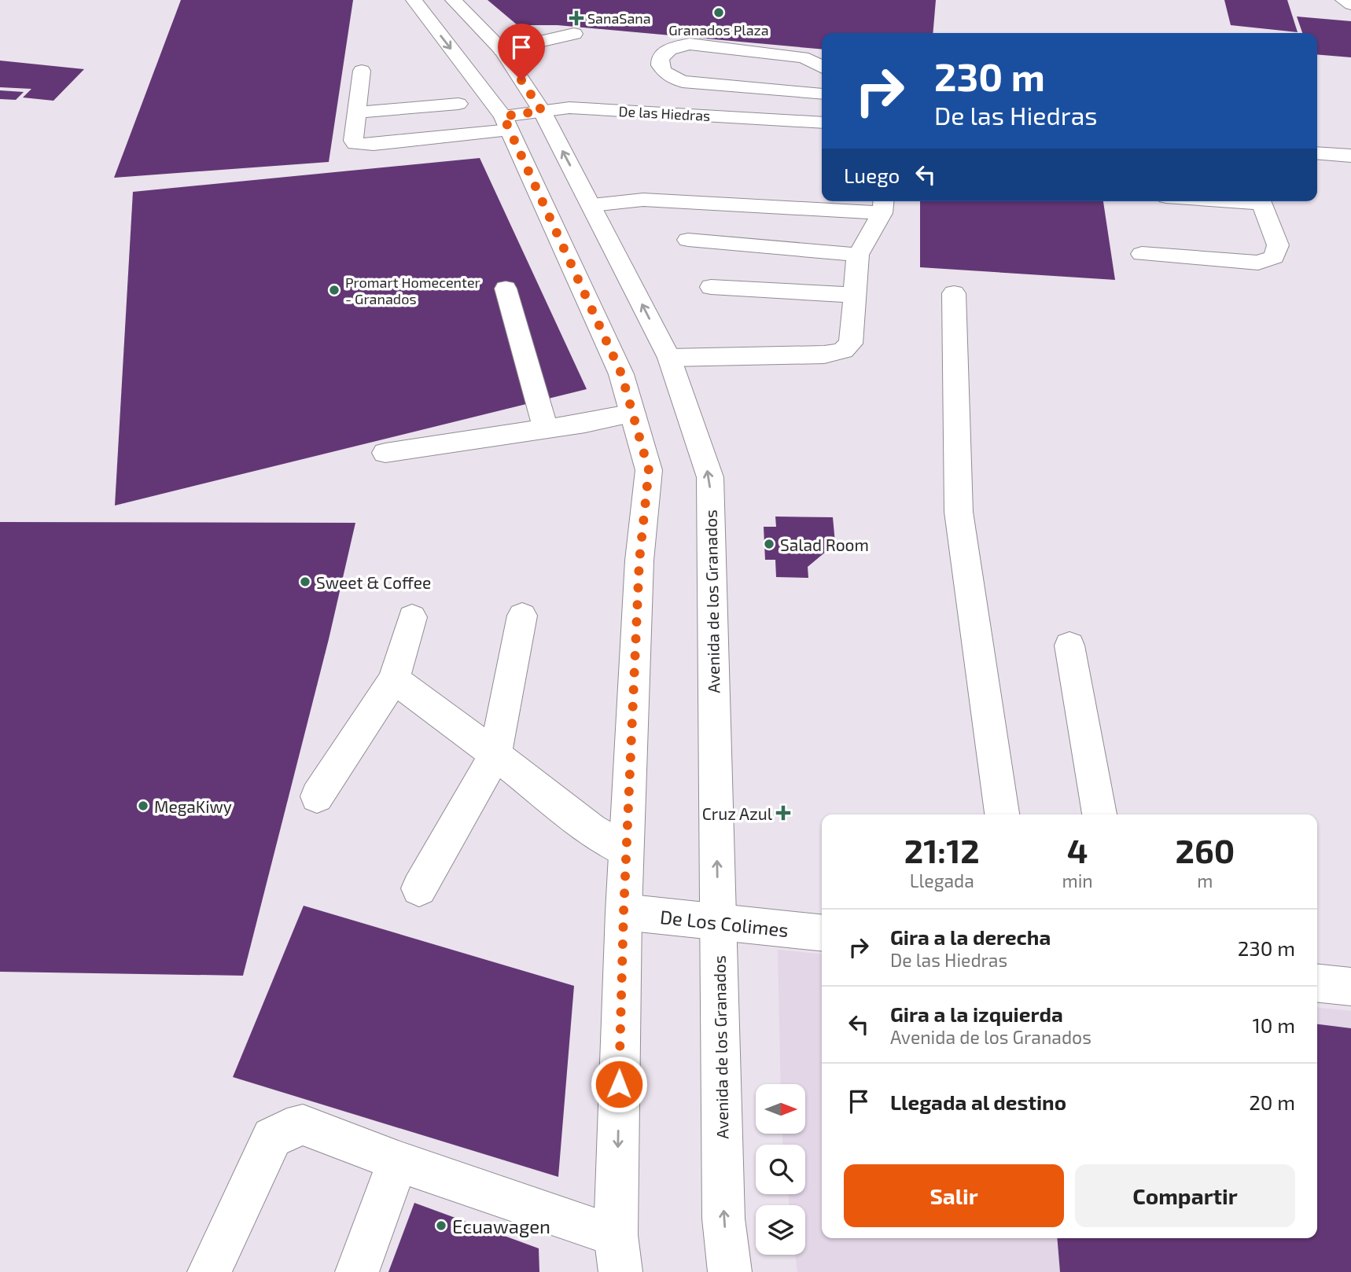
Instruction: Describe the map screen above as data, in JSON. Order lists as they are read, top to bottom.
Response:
{
  "streets": {
    "main road": ["De las Hiedras", "Avenida de los Granados", "De Los Colimes"]
  },
  "crossings": [
    ["De las Hiedras", "Avenida de los Granados"],
    ["Avenida de los Granados", "De Los Colimes"]
  ],
  "places": {
    "other": [
      "Granados Plaza",
      "Promart Homecenter - Granados",
      "Salad Room",
      "Sweet & Coffee",
      "MegaKiwy",
      "Ecuawagen"
    ],
    "health": ["SanaSana", "Cruz Azul"]
  },
  "north": "right",
  "page": {
    "turn": ["230 m", "De las Hiedras"],
    "then": "Luego",
    "eta": [
      "21:12",
      "Llegada",
      "4",
      "min",
      "260",
      "m"
    ],
    "list": [
      {
        "name": "Gira a la derecha",
        "note": "De las Hiedras",
        "value": "230 m"
      },
      {
        "name": "Gira a la izquierda",
        "note": "Avenida de los Granados",
        "value": "10 m"
      },
      {
        "name": "Llegada al destino",
        "value": "20 m"
      }
    ],
    "buttons": ["Salir", "Compartir"]
  }
}
